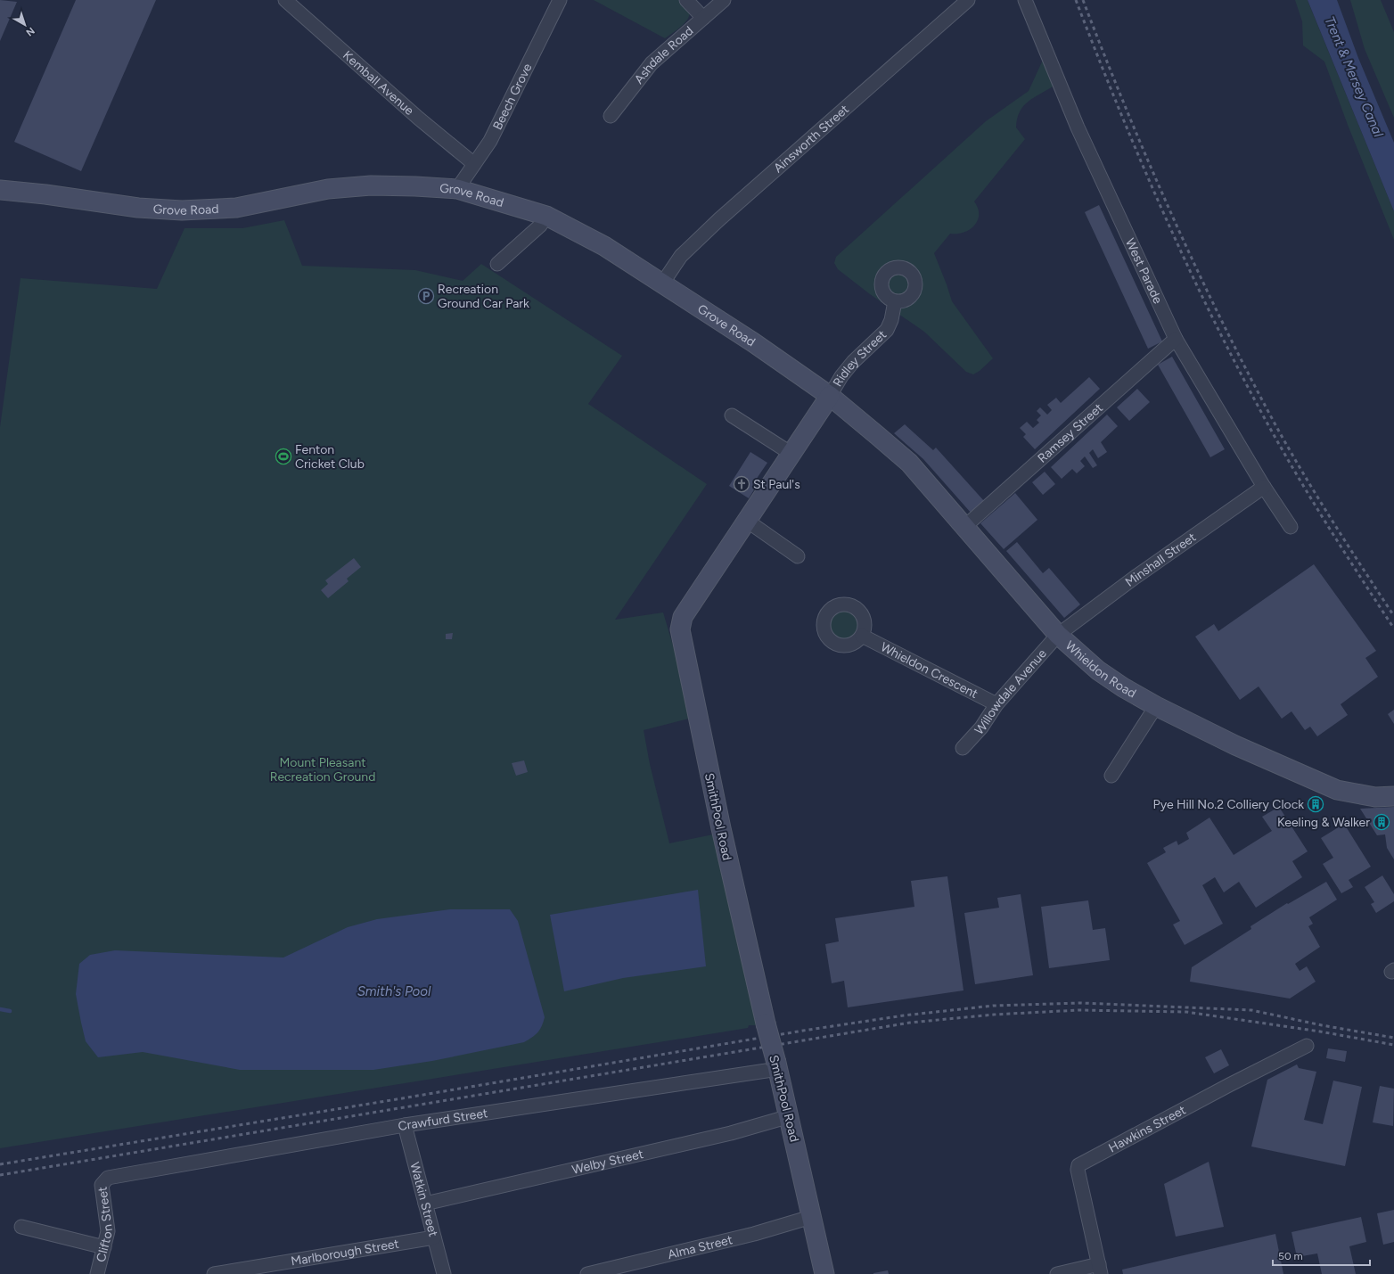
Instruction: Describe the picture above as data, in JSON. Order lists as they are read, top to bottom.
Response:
{
  "streets": {
    "street": [
      "Ashdale Road",
      "Kemball Avenue",
      "Beech Grove",
      "Ainsworth Street",
      "Grove Road",
      "West Parade",
      "Ridley Street",
      "Ramsey Street",
      "Minshall Street",
      "Whieldon Road",
      "Whieldon Crescent",
      "Willowdale Avenue",
      "SmithPool Road",
      "Crawfurd Street",
      "Hawkins Street",
      "Welby Street",
      "Watkin Street",
      "Clifton Street",
      "Alma Street",
      "Marlborough Street"
    ]
  },
  "crossings": [
    ["Kemball Avenue", "Beech Grove"],
    ["Beech Grove", "Grove Road"],
    ["Ainsworth Street", "Grove Road"],
    ["Grove Road", "Ridley Street"],
    ["Grove Road", "Whieldon Road"],
    ["Grove Road", "SmithPool Road"],
    ["West Parade", "Ramsey Street"],
    ["West Parade", "Minshall Street"],
    ["Ridley Street", "SmithPool Road"],
    ["Ramsey Street", "Whieldon Road"],
    ["Minshall Street", "Whieldon Road"],
    ["Minshall Street", "Willowdale Avenue"],
    ["Whieldon Road", "Willowdale Avenue"],
    ["Whieldon Crescent", "Willowdale Avenue"],
    ["SmithPool Road", "Crawfurd Street"],
    ["SmithPool Road", "Welby Street"],
    ["SmithPool Road", "Alma Street"],
    ["Crawfurd Street", "Watkin Street"],
    ["Crawfurd Street", "Clifton Street"],
    ["Welby Street", "Watkin Street"],
    ["Watkin Street", "Marlborough Street"]
  ],
  "water": ["Trent & Mersey Canal", "Smith's Pool"],
  "parks": ["Mount Pleasant Recreation Ground"],
  "places": {
    "parking": ["Recreation Ground Car Park"],
    "sports": ["Fenton Cricket Club"],
    "church": ["St Paul's"],
    "building": ["Pye Hill No.2 Colliery Clock", "Keeling & Walker"]
  },
  "scale_bar": "50 m",
  "north": "bottom right"
}
